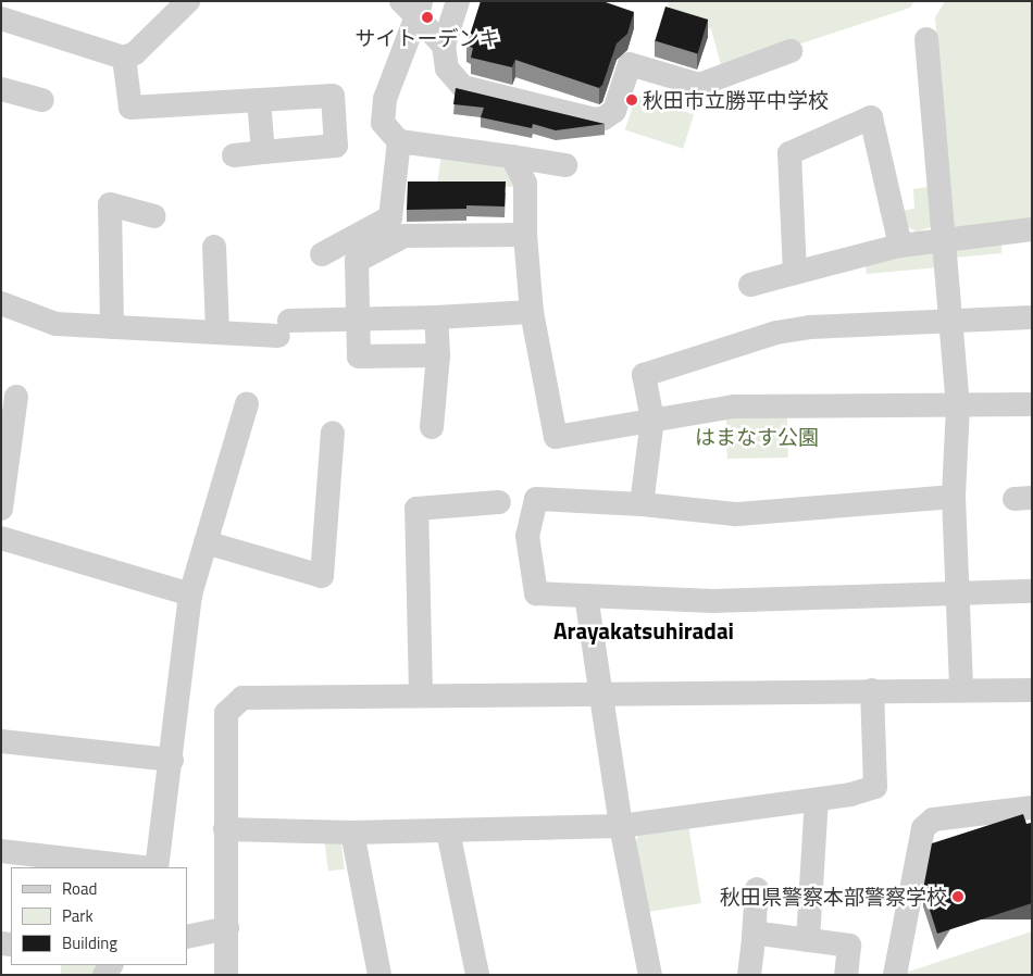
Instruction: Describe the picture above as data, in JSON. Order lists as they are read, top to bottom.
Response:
{
  "districts": ["Arayakatsuhiradai"],
  "parks": ["はまなす公園"],
  "places": ["サイトーデンキ", "秋田市立勝平中学校", "秋田県警察本部警察学校"],
  "legend": ["Road", "Park", "Building"]
}
